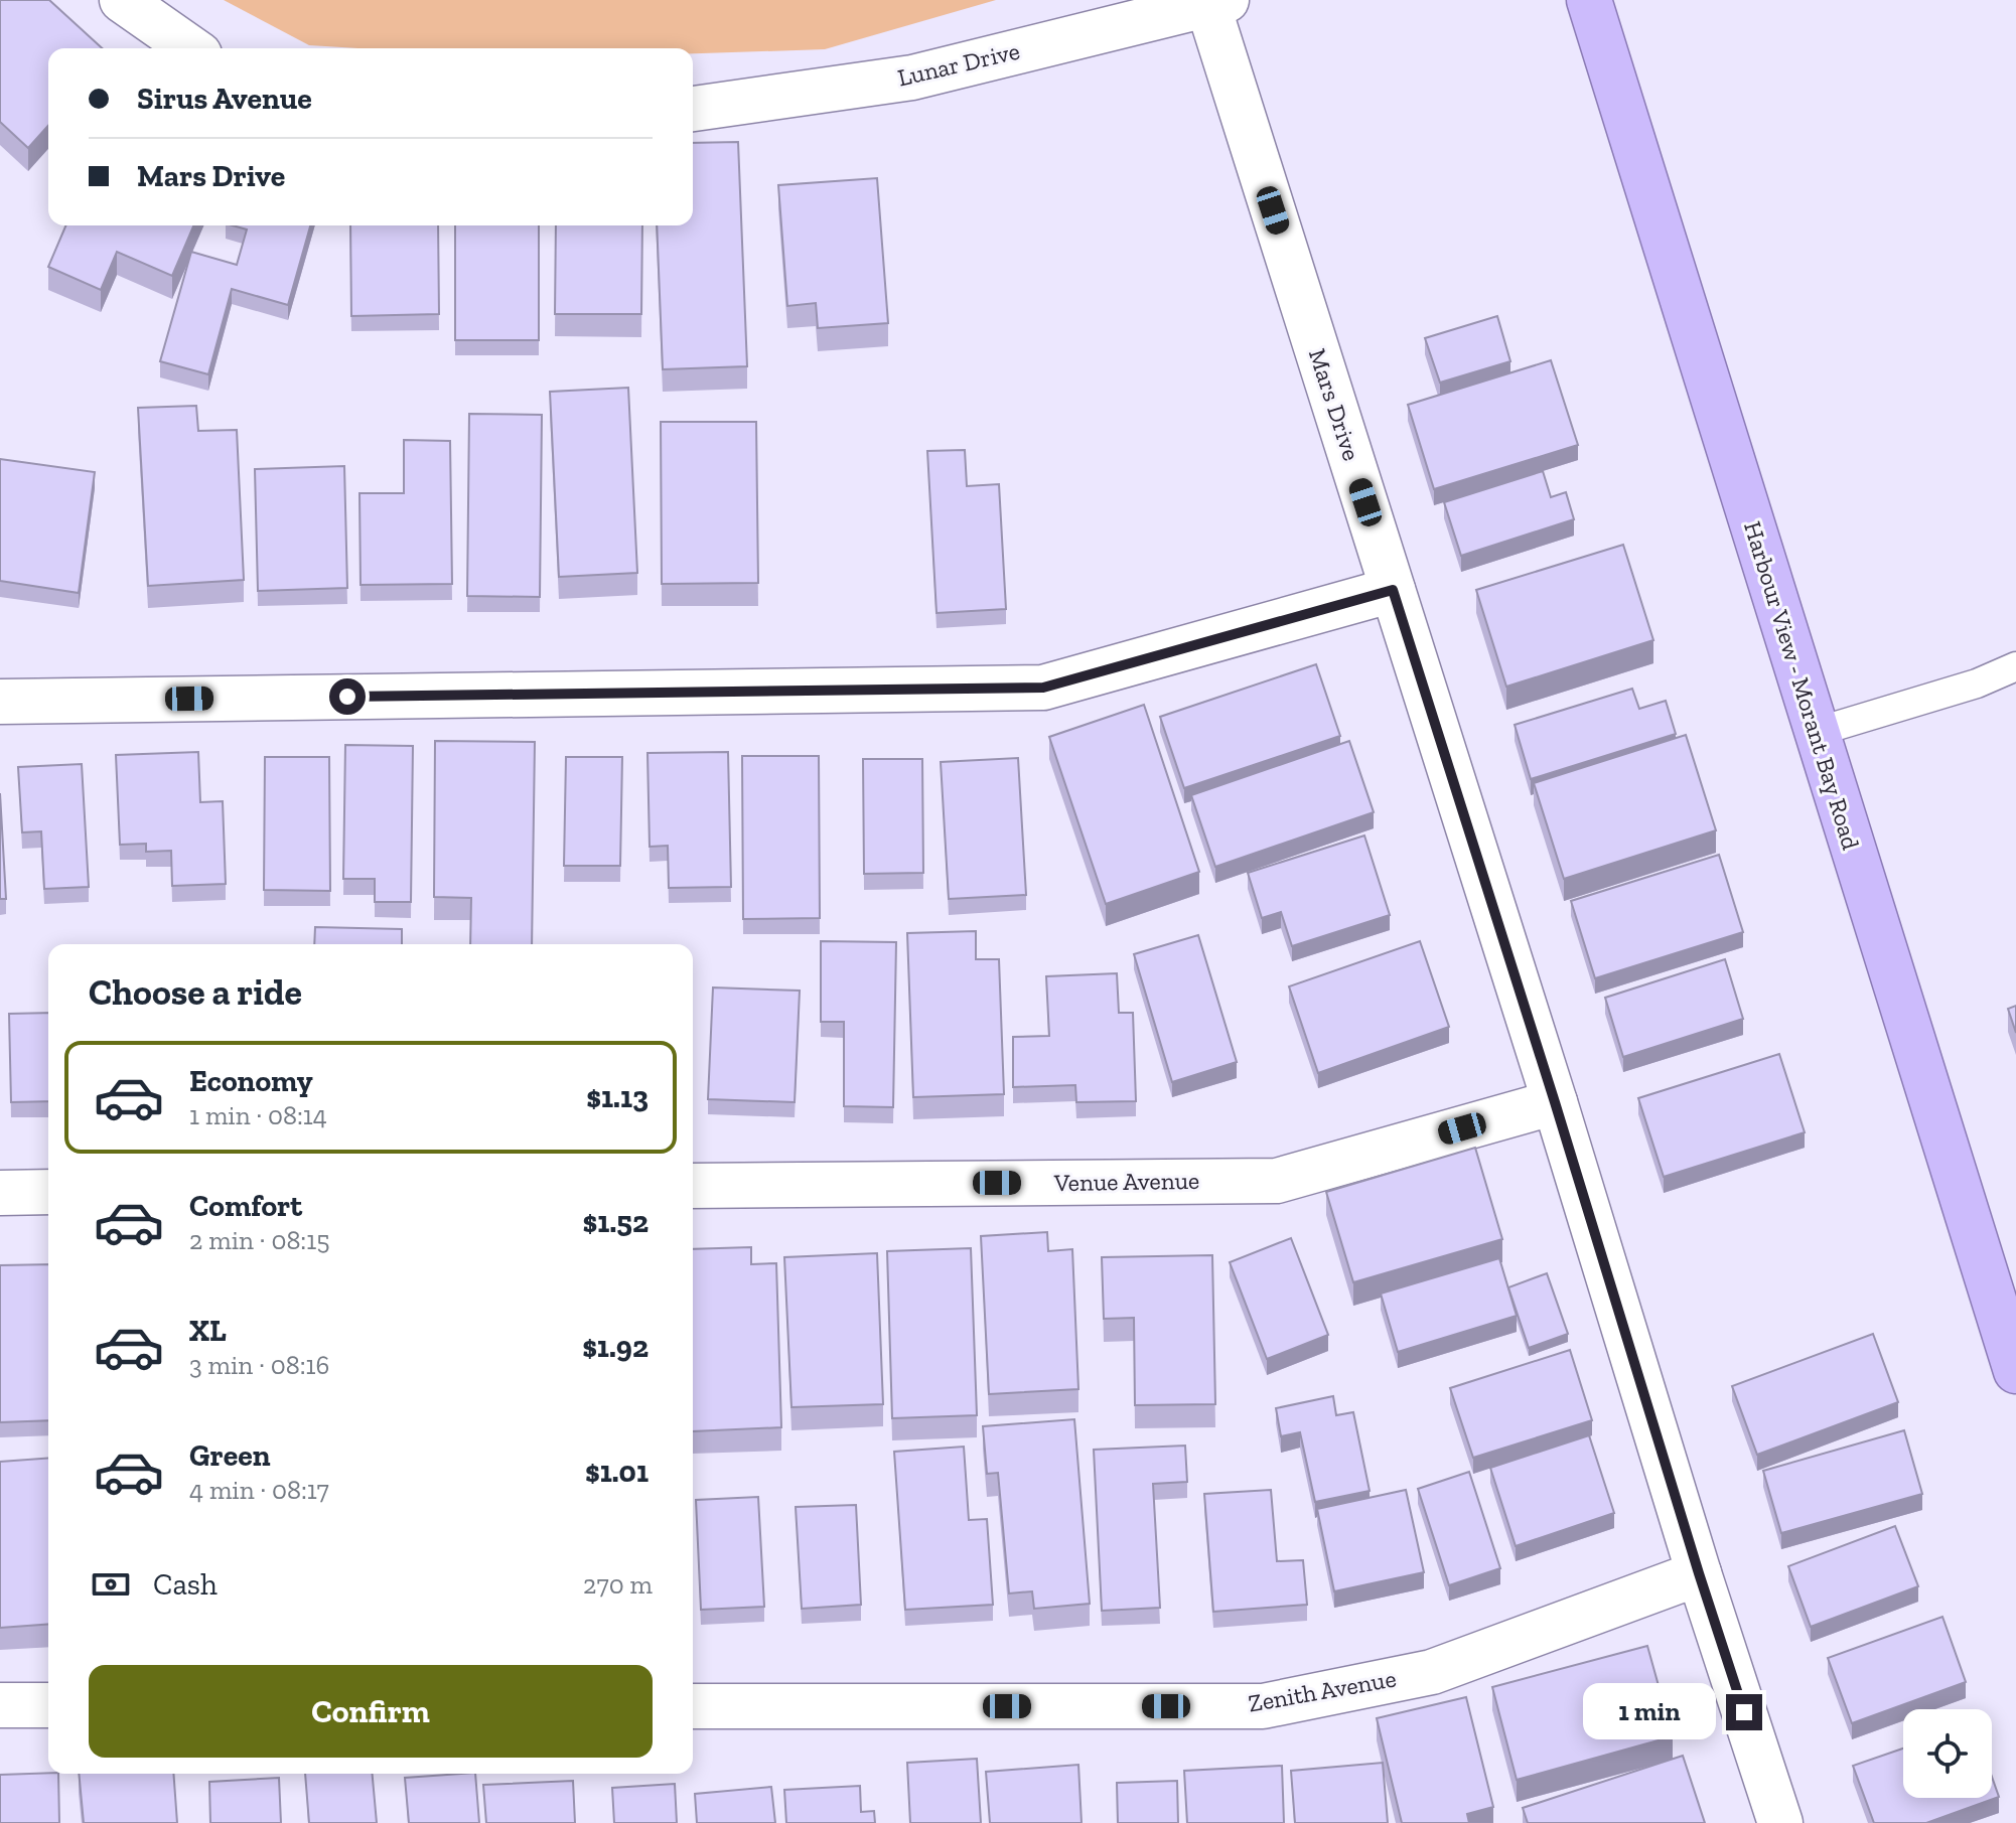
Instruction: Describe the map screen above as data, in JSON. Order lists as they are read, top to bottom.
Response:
{
  "streets": {
    "highway": ["Harbour View - Morant Bay Road"],
    "street": [
      "Lunar Drive",
      "Mars Drive",
      "Venue Avenue",
      "Zenith Avenue"
    ]
  },
  "crossings": [
    ["Lunar Drive", "Mars Drive"],
    ["Mars Drive", "Venue Avenue"],
    ["Mars Drive", "Zenith Avenue"]
  ],
  "page": {
    "banner": ["Sirus Avenue", "Mars Drive"],
    "heading": "Choose a ride",
    "list": [
      {
        "name": "Economy",
        "note": "1 min · 08:14",
        "value": "$1.13"
      },
      {
        "name": "Comfort",
        "note": "2 min · 08:15",
        "value": "$1.52"
      },
      {
        "name": "XL",
        "note": "3 min · 08:16",
        "value": "$1.92"
      },
      {
        "name": "Green",
        "note": "4 min · 08:17",
        "value": "$1.01"
      }
    ],
    "pay": ["Cash", "270 m"],
    "buttons": "Confirm",
    "bubble": "1 min"
  }
}
